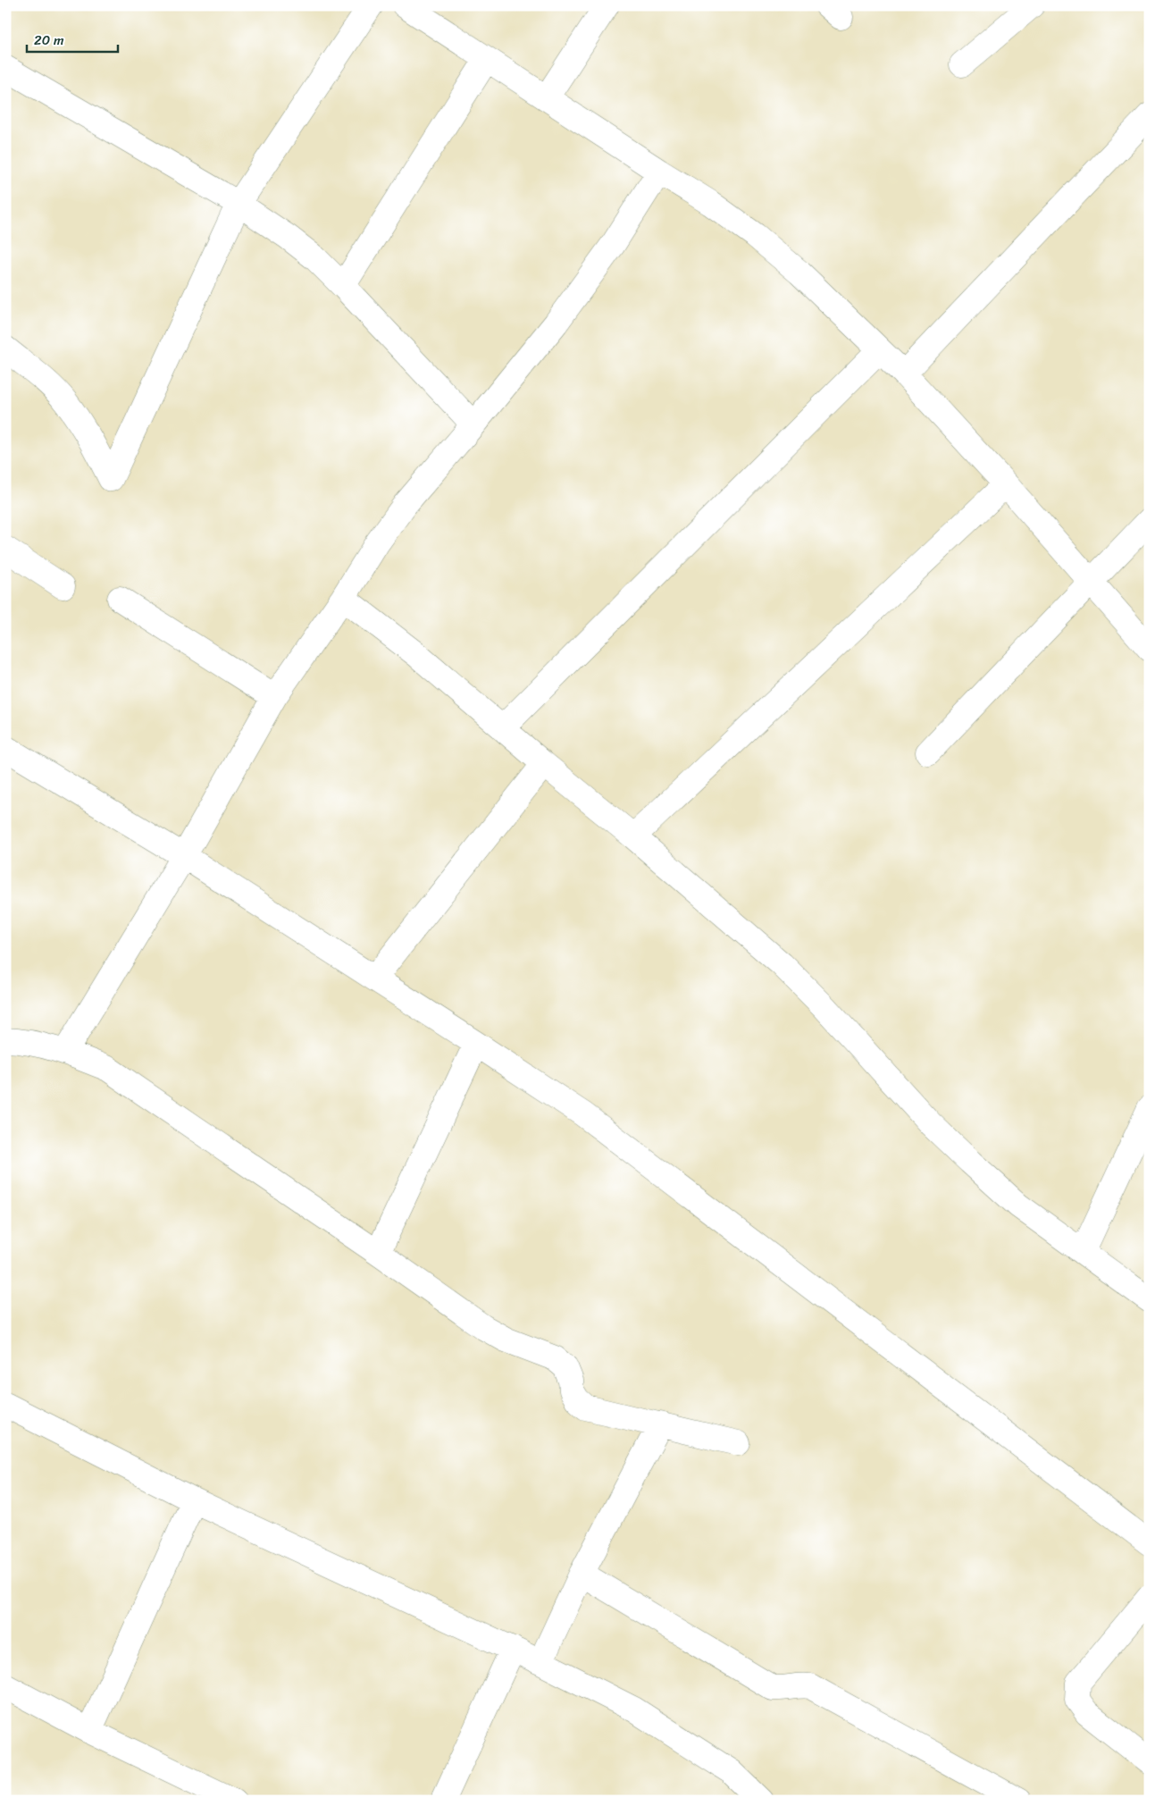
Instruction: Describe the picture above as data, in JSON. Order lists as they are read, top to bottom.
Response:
{
  "scale_bar": "20 m"
}
